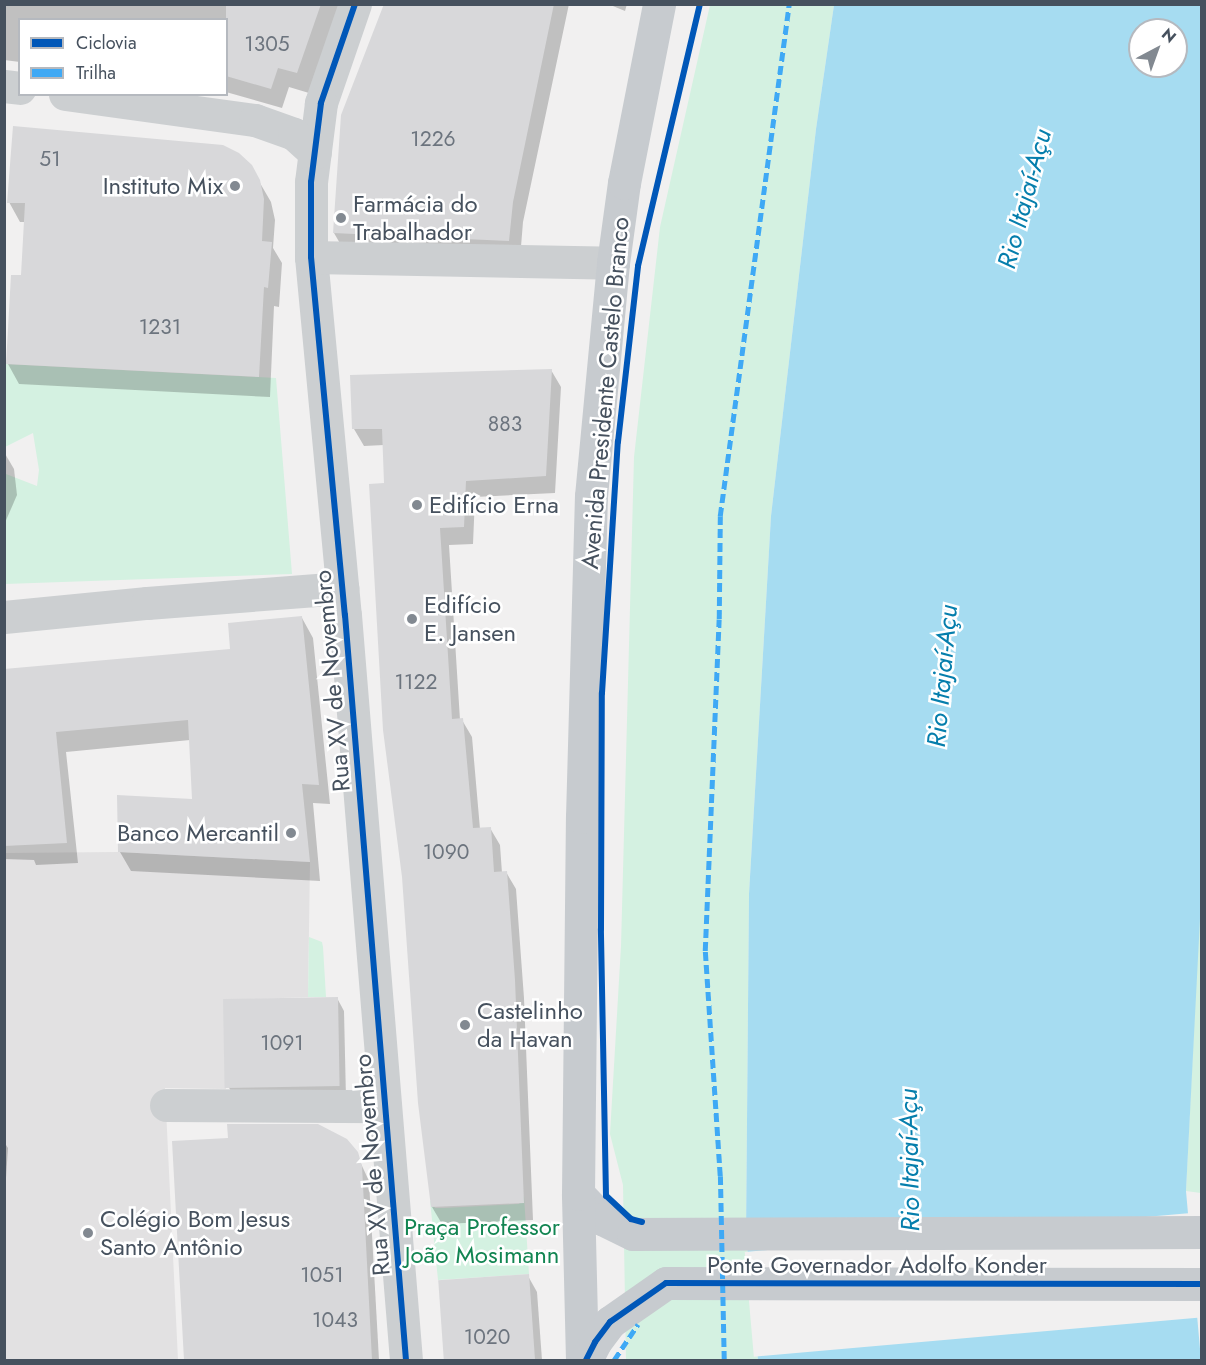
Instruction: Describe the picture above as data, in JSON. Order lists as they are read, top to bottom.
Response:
{
  "streets": {
    "main road": ["Avenida Presidente Castelo Branco", "Ponte Governador Adolfo Konder"],
    "street": ["Rua XV de Novembro"]
  },
  "crossings": [
    ["Avenida Presidente Castelo Branco", "Ponte Governador Adolfo Konder"]
  ],
  "water": ["Rio Itajaí-Açu"],
  "parks": ["Praça Professor João Mosimann"],
  "places": [
    "Instituto Mix",
    "Farmácia do Trabalhador",
    "Edifício Erna",
    "Edifício E. Jansen",
    "Banco Mercantil",
    "Castelinho da Havan",
    "Colégio Bom Jesus Santo Antônio"
  ],
  "house_numbers": [
    "1305",
    "1226",
    "51",
    "1231",
    "883",
    "1122",
    "1090",
    "1091",
    "1051",
    "1043",
    "1020"
  ],
  "legend": ["Ciclovia", "Trilha"],
  "north": "top right"
}
